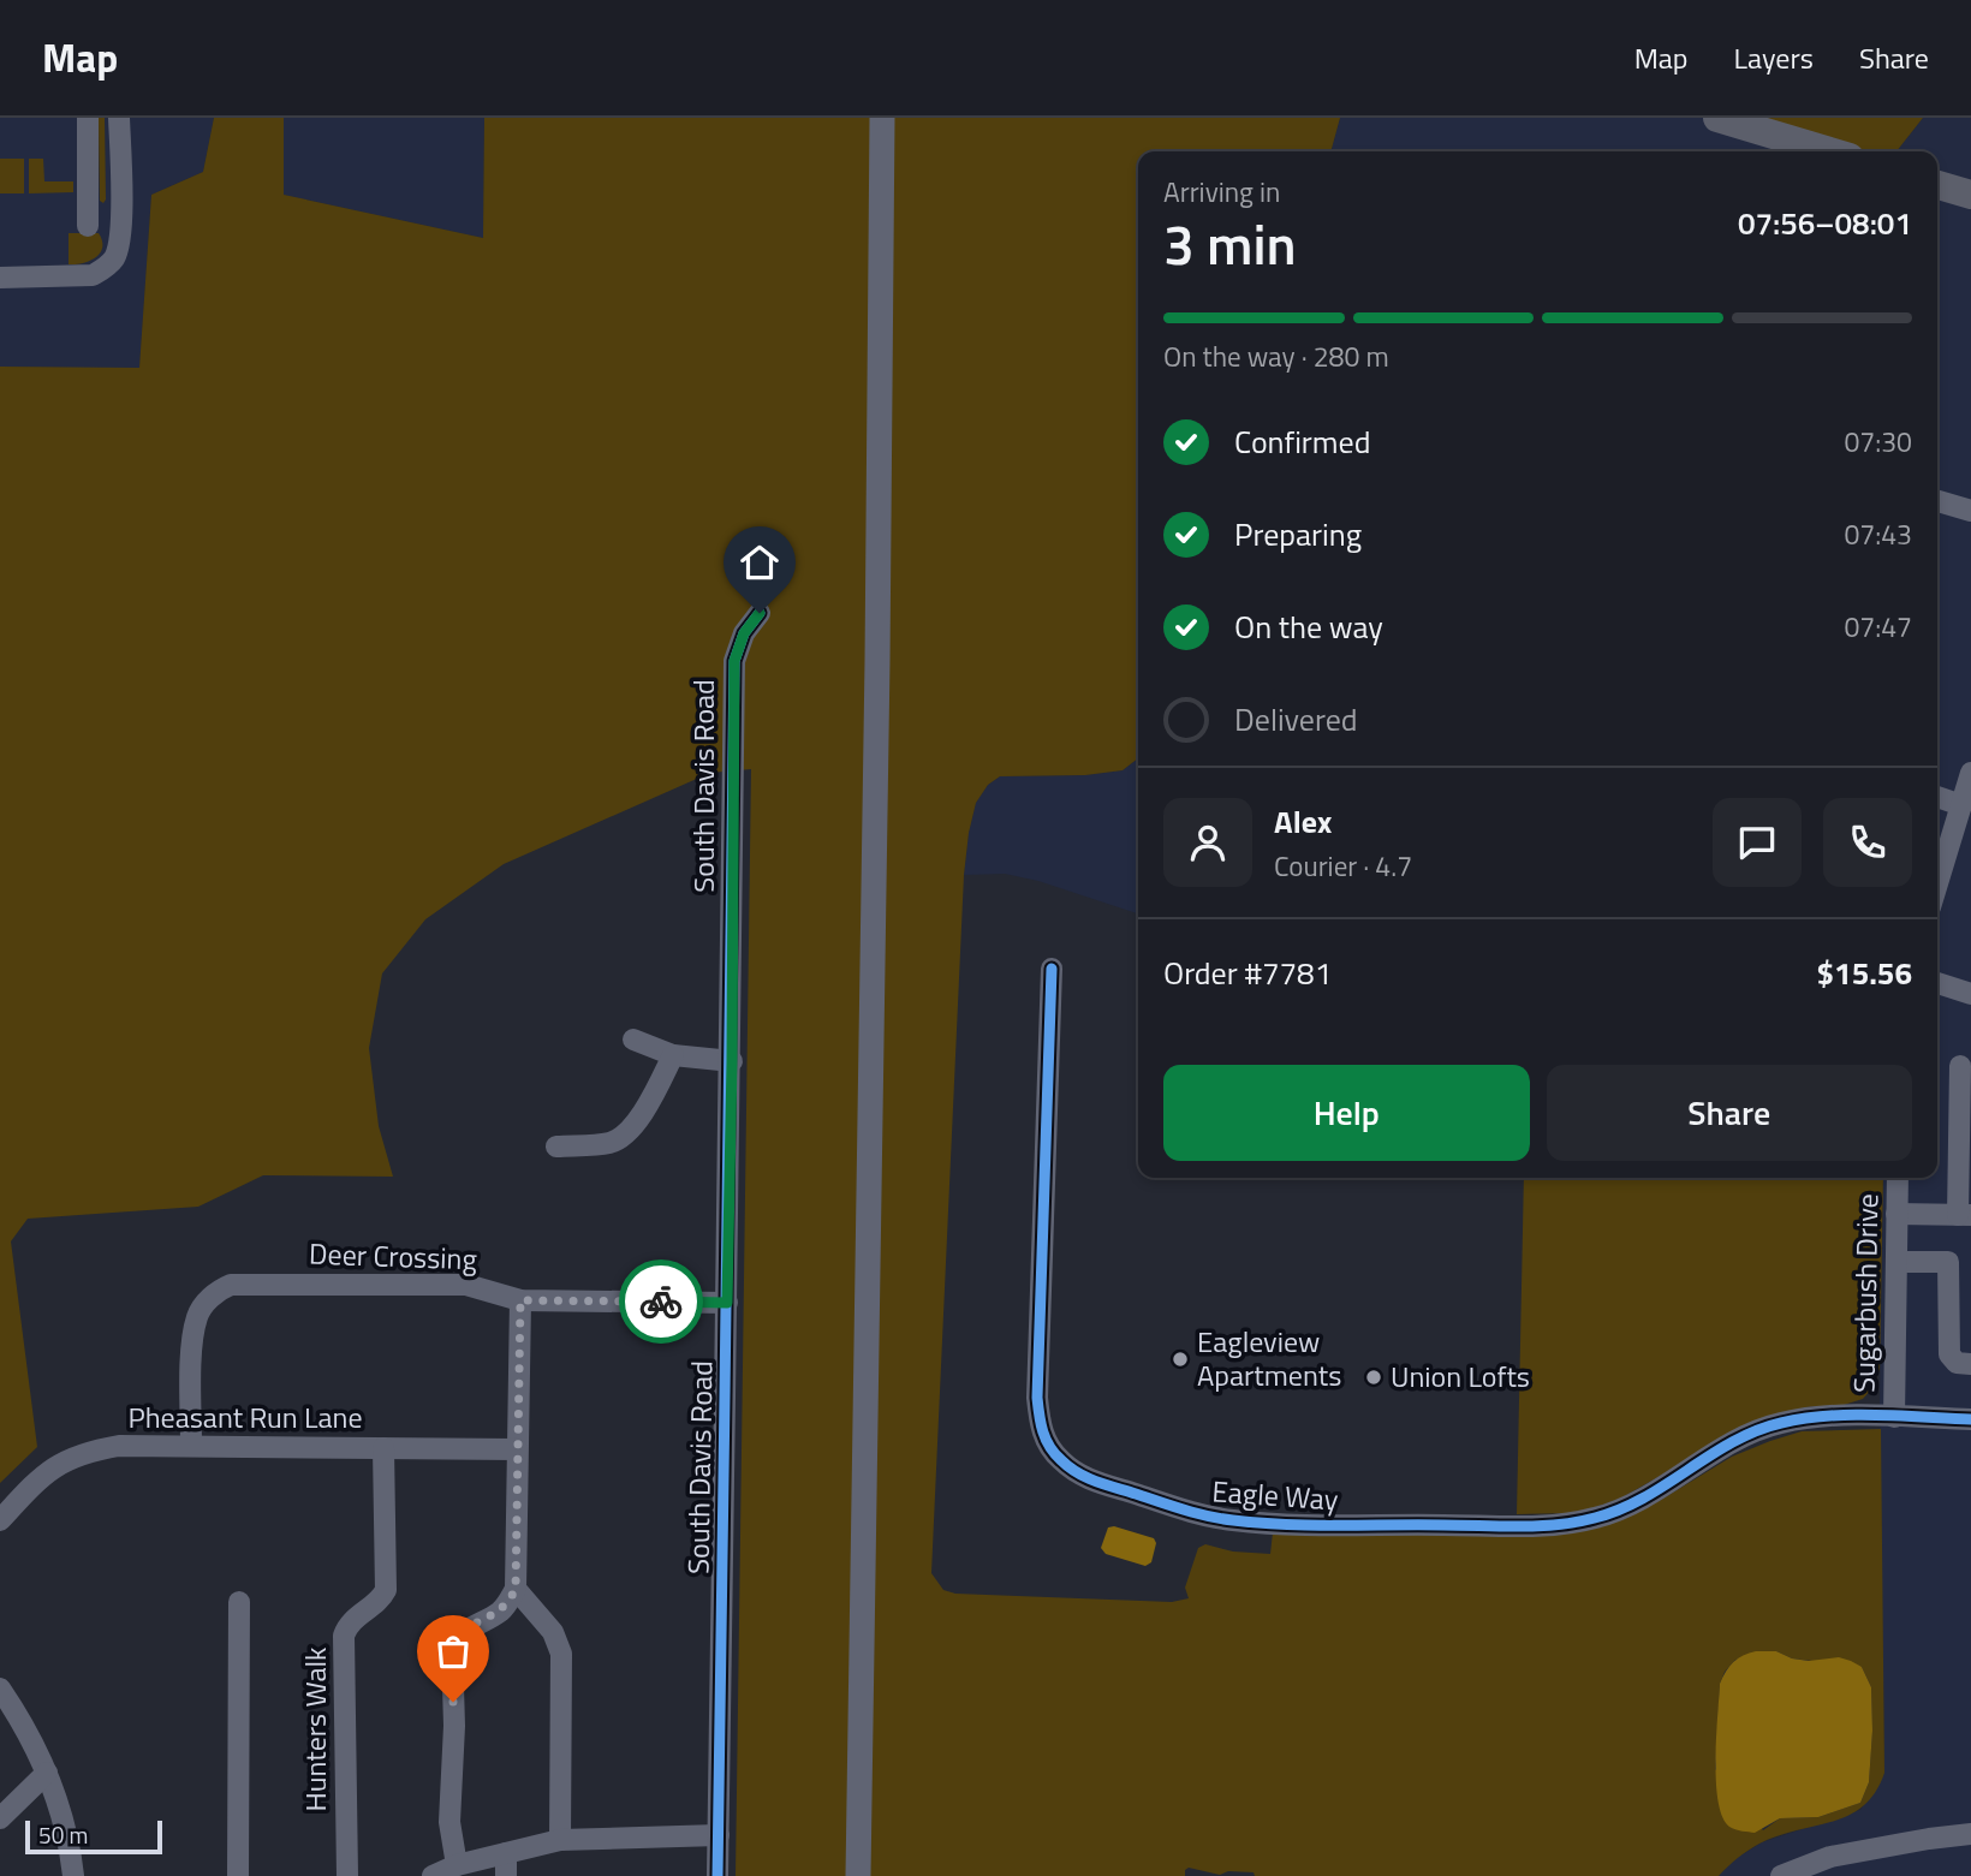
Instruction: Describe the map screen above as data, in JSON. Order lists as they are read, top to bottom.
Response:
{
  "streets": {
    "street": [
      "South Davis Road",
      "Deer Crossing",
      "Sugarbush Drive",
      "Pheasant Run Lane",
      "Eagle Way",
      "Hunters Walk"
    ]
  },
  "crossings": [
    ["South Davis Road", "Deer Crossing"],
    ["Deer Crossing", "Pheasant Run Lane"],
    ["Sugarbush Drive", "Eagle Way"],
    ["Pheasant Run Lane", "Hunters Walk"]
  ],
  "places": ["Eagleview Apartments", "Union Lofts"],
  "scale_bar": "50 m",
  "page": {
    "header": "Map",
    "nav": ["Map", "Layers", "Share"],
    "heading": ["3 min", "Arriving in", "07:56–08:01"],
    "panel": [
      "Alex",
      "Courier · 4.7",
      "Order #7781",
      "$15.56"
    ],
    "bar": "On the way · 280 m",
    "list": [
      ["Confirmed", "07:30"],
      ["Preparing", "07:43"],
      ["On the way", "07:47"],
      "Delivered"
    ],
    "buttons": ["Help", "Share"],
    "scale": "50 m"
  }
}
